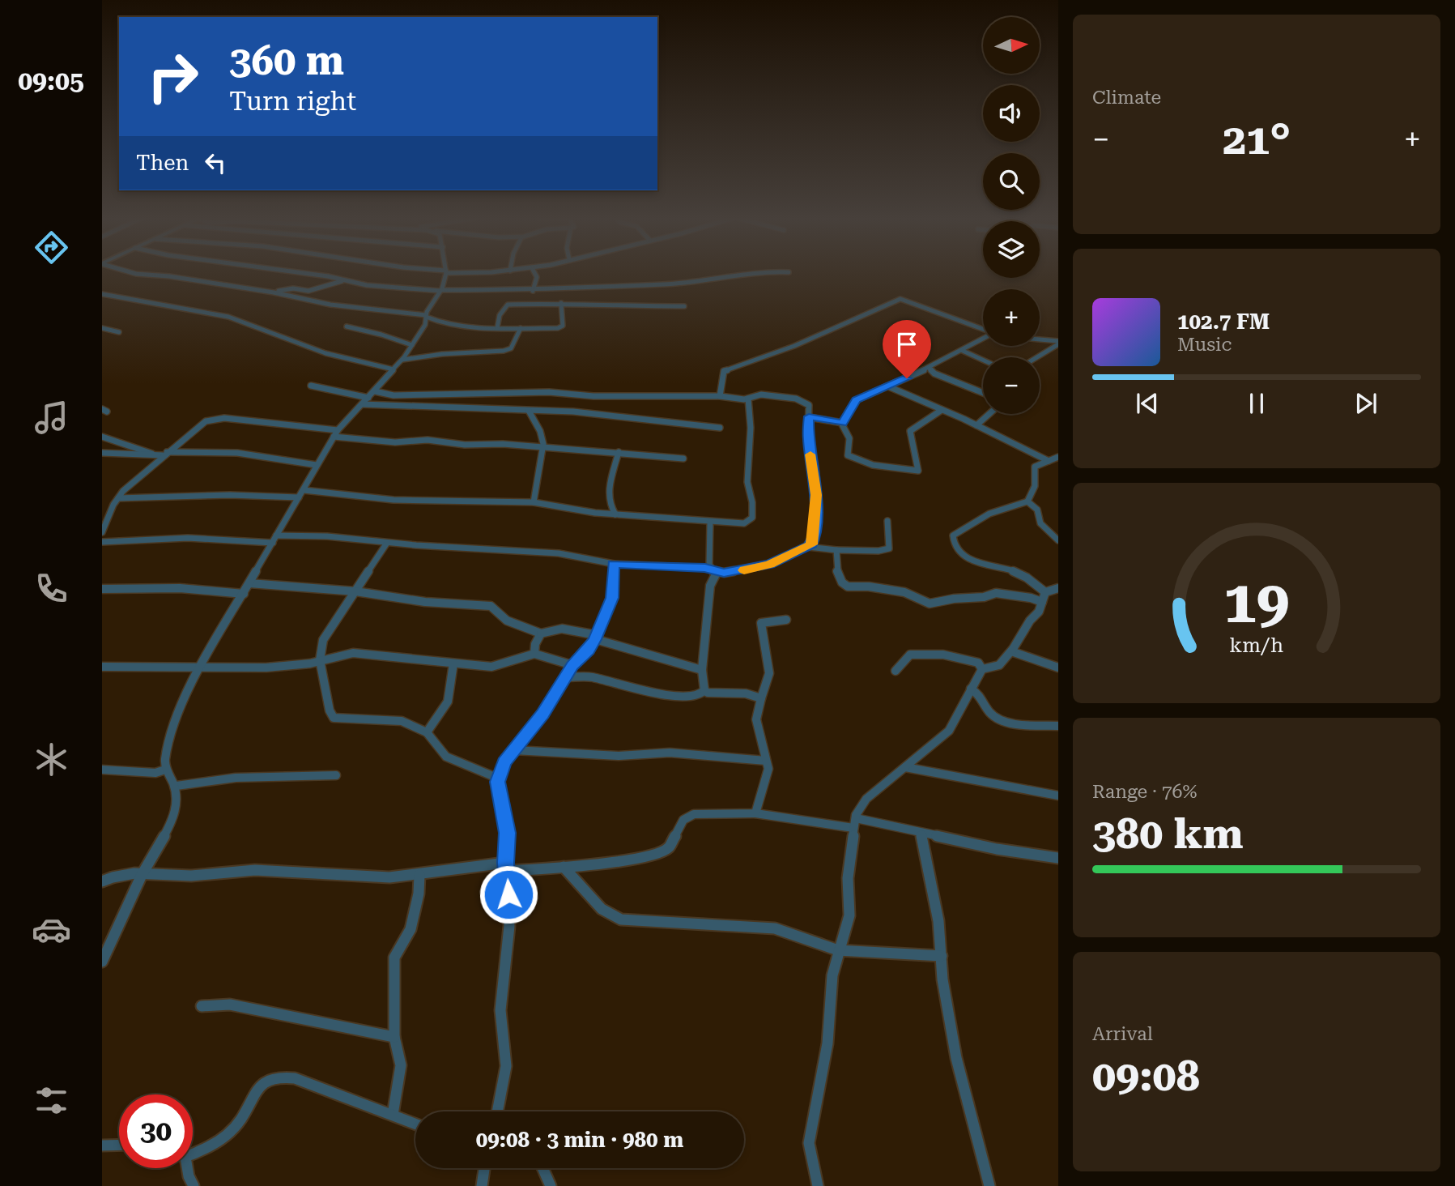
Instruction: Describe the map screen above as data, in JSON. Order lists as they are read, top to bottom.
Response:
{
  "north": "right",
  "page": {
    "tabs": "09:05",
    "tile": [
      "Climate",
      ["Range · 76%", "380 km"],
      ["Arrival", "09:08"]
    ],
    "map_buttons": ["+", "−"],
    "turn": ["360 m", "Turn right"],
    "heat": ["−", "21°", "+"],
    "then": "Then",
    "song": ["102.7 FM", "Music"],
    "limit": "30",
    "trip": "09:08 · 3 min · 980 m",
    "gauge": ["19", "km/h"]
  }
}
